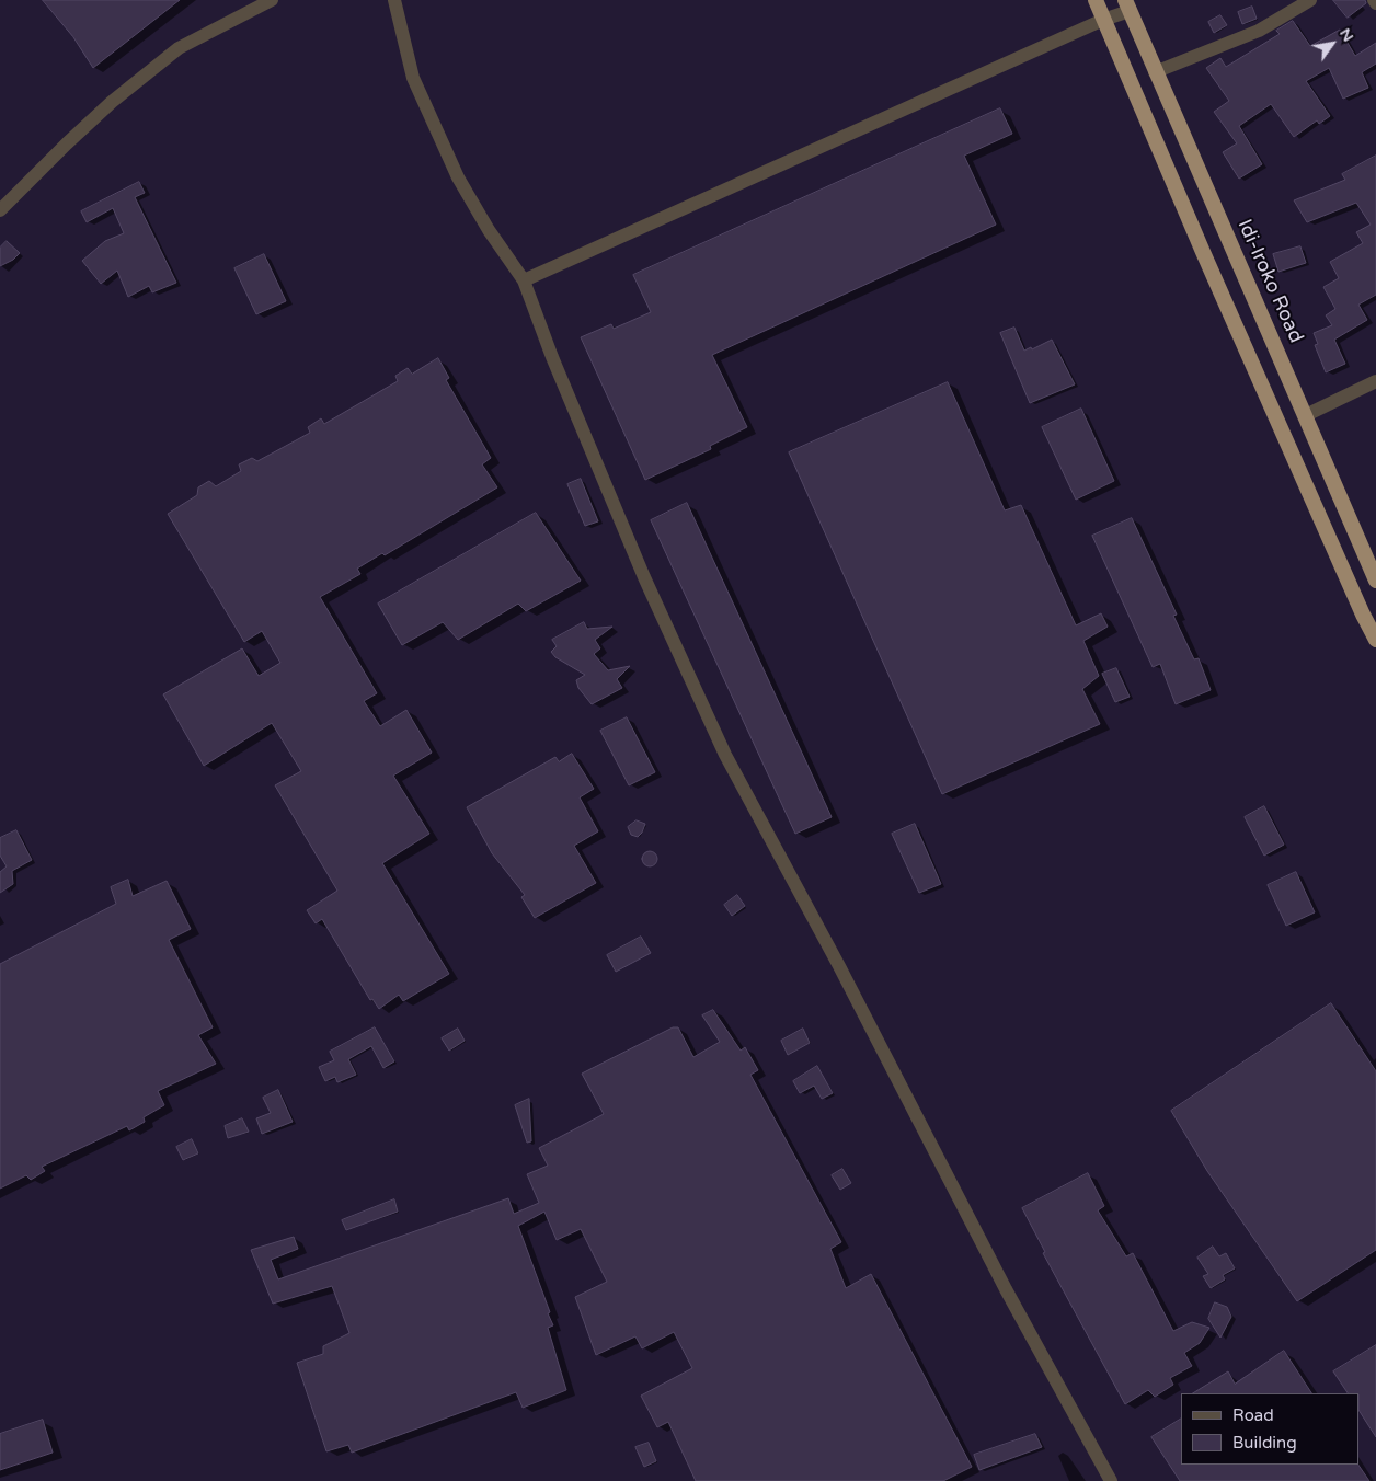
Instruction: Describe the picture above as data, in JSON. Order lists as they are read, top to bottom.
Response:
{
  "streets": {
    "highway": ["Idi-Iroko Road"]
  },
  "legend": ["Road", "Building"],
  "north": "top right"
}
